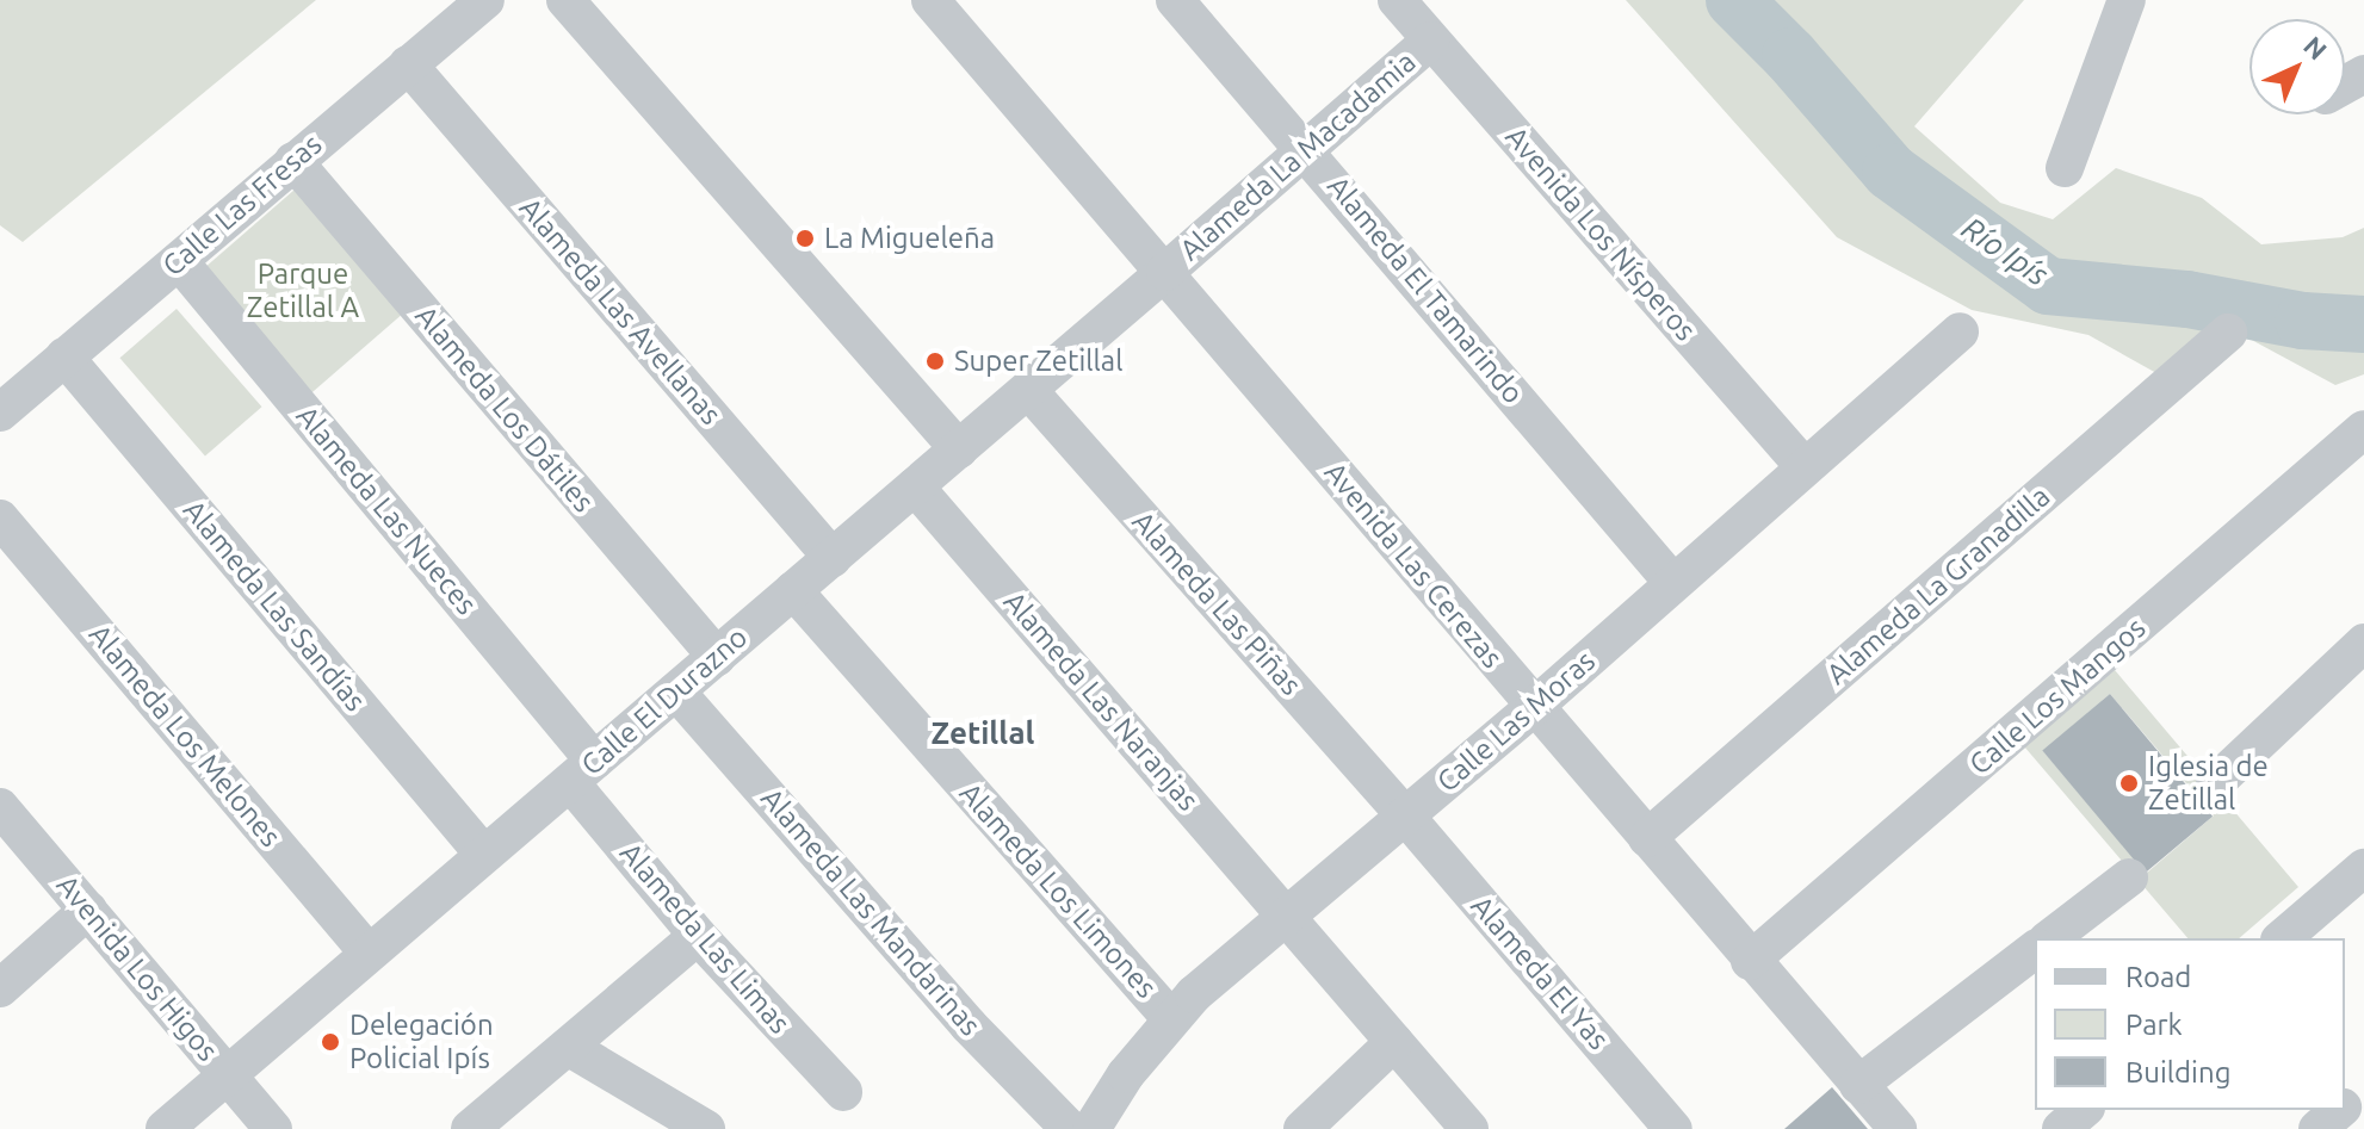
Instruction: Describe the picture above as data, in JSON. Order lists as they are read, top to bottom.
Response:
{
  "streets": {
    "street": [
      "Alameda La Macadamia",
      "Calle Las Fresas",
      "Avenida Los Nísperos",
      "Alameda El Tamarindo",
      "Alameda Las Avellanas",
      "Alameda Los Dátiles",
      "Alameda Las Nueces",
      "Avenida Las Cerezas",
      "Alameda La Granadilla",
      "Alameda Las Piñas",
      "Alameda Las Sandías",
      "Calle Los Mangos",
      "Calle El Durazno",
      "Alameda Las Naranjas",
      "Calle Las Moras",
      "Alameda Los Melones",
      "Alameda Los Limones",
      "Alameda Las Mandarinas",
      "Alameda Las Limas",
      "Avenida Los Higos",
      "Alameda El Yas"
    ]
  },
  "crossings": [
    ["Alameda La Macadamia", "Avenida Los Nísperos"],
    ["Alameda La Macadamia", "Alameda El Tamarindo"],
    ["Alameda La Macadamia", "Avenida Las Cerezas"],
    ["Alameda La Macadamia", "Calle El Durazno"],
    ["Calle Las Fresas", "Alameda Las Avellanas"],
    ["Calle Las Fresas", "Alameda Los Dátiles"],
    ["Calle Las Fresas", "Alameda Las Nueces"],
    ["Calle Las Fresas", "Alameda Las Sandías"],
    ["Avenida Los Nísperos", "Calle Las Moras"],
    ["Alameda El Tamarindo", "Calle Las Moras"],
    ["Alameda Las Avellanas", "Calle El Durazno"],
    ["Alameda Los Dátiles", "Calle El Durazno"],
    ["Alameda Las Nueces", "Calle El Durazno"],
    ["Alameda Las Nueces", "Alameda Las Limas"],
    ["Avenida Las Cerezas", "Alameda La Granadilla"],
    ["Avenida Las Cerezas", "Calle Los Mangos"],
    ["Avenida Las Cerezas", "Calle El Durazno"],
    ["Avenida Las Cerezas", "Calle Las Moras"],
    ["Alameda Las Piñas", "Calle El Durazno"],
    ["Alameda Las Piñas", "Calle Las Moras"],
    ["Alameda Las Piñas", "Alameda El Yas"],
    ["Alameda Las Sandías", "Calle El Durazno"],
    ["Calle El Durazno", "Alameda Las Naranjas"],
    ["Calle El Durazno", "Alameda Los Melones"],
    ["Calle El Durazno", "Alameda Los Limones"],
    ["Calle El Durazno", "Alameda Las Mandarinas"],
    ["Calle El Durazno", "Alameda Las Limas"],
    ["Calle El Durazno", "Avenida Los Higos"],
    ["Alameda Las Naranjas", "Calle Las Moras"],
    ["Calle Las Moras", "Alameda Los Limones"],
    ["Calle Las Moras", "Alameda El Yas"]
  ],
  "districts": ["Zetillal"],
  "water": ["Río Ipís"],
  "parks": ["Parque Zetillal A"],
  "places": [
    "La Migueleña",
    "Super Zetillal",
    "Iglesia de Zetillal",
    "Delegación Policial Ipís"
  ],
  "legend": ["Road", "Park", "Building"],
  "north": "top right"
}
